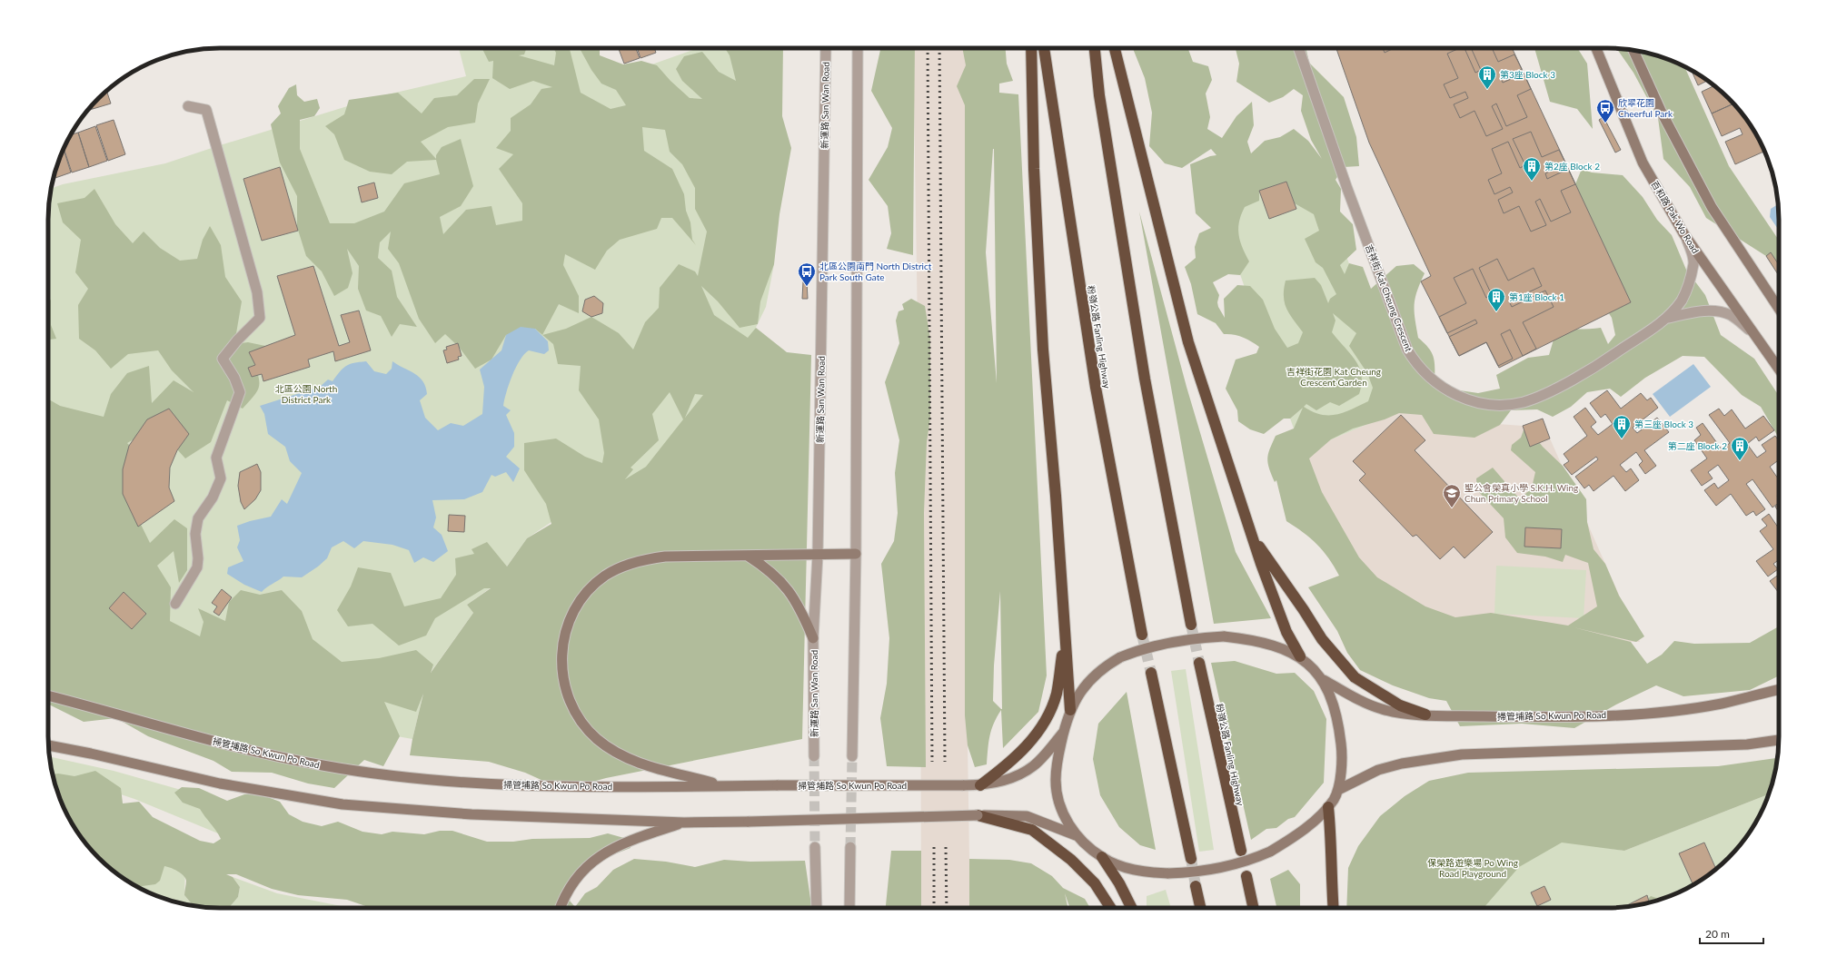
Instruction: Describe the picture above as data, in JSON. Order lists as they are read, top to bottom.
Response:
{
  "streets": {
    "highway": ["粉嶺公路 Fanling Highway"],
    "main road": ["百和路 Pak Wo Road", "掃管埔路 So Kwun Po Road"],
    "street": ["新運路 San Wan Road", "吉祥街 Kat Cheung Crescent"]
  },
  "crossings": [
    ["百和路 Pak Wo Road", "吉祥街 Kat Cheung Crescent"]
  ],
  "parks": ["吉祥街花園 Kat Cheung Crescent Garden", "北區公園 North District Park", "保榮路遊樂場 Po Wing Road Playground"],
  "places": {
    "building": [
      "第3座 Block 3",
      "第2座 Block 2",
      "第1座 Block 1",
      "第三座 Block 3",
      "第二座 Block 2"
    ],
    "bus stop": ["欣翠花園 Cheerful Park", "北區公園南門 North District Park South Gate"],
    "school or university": ["聖公會榮真小學 S.K.H. Wing Chun Primary School"]
  },
  "scale_bar": "20 m"
}
